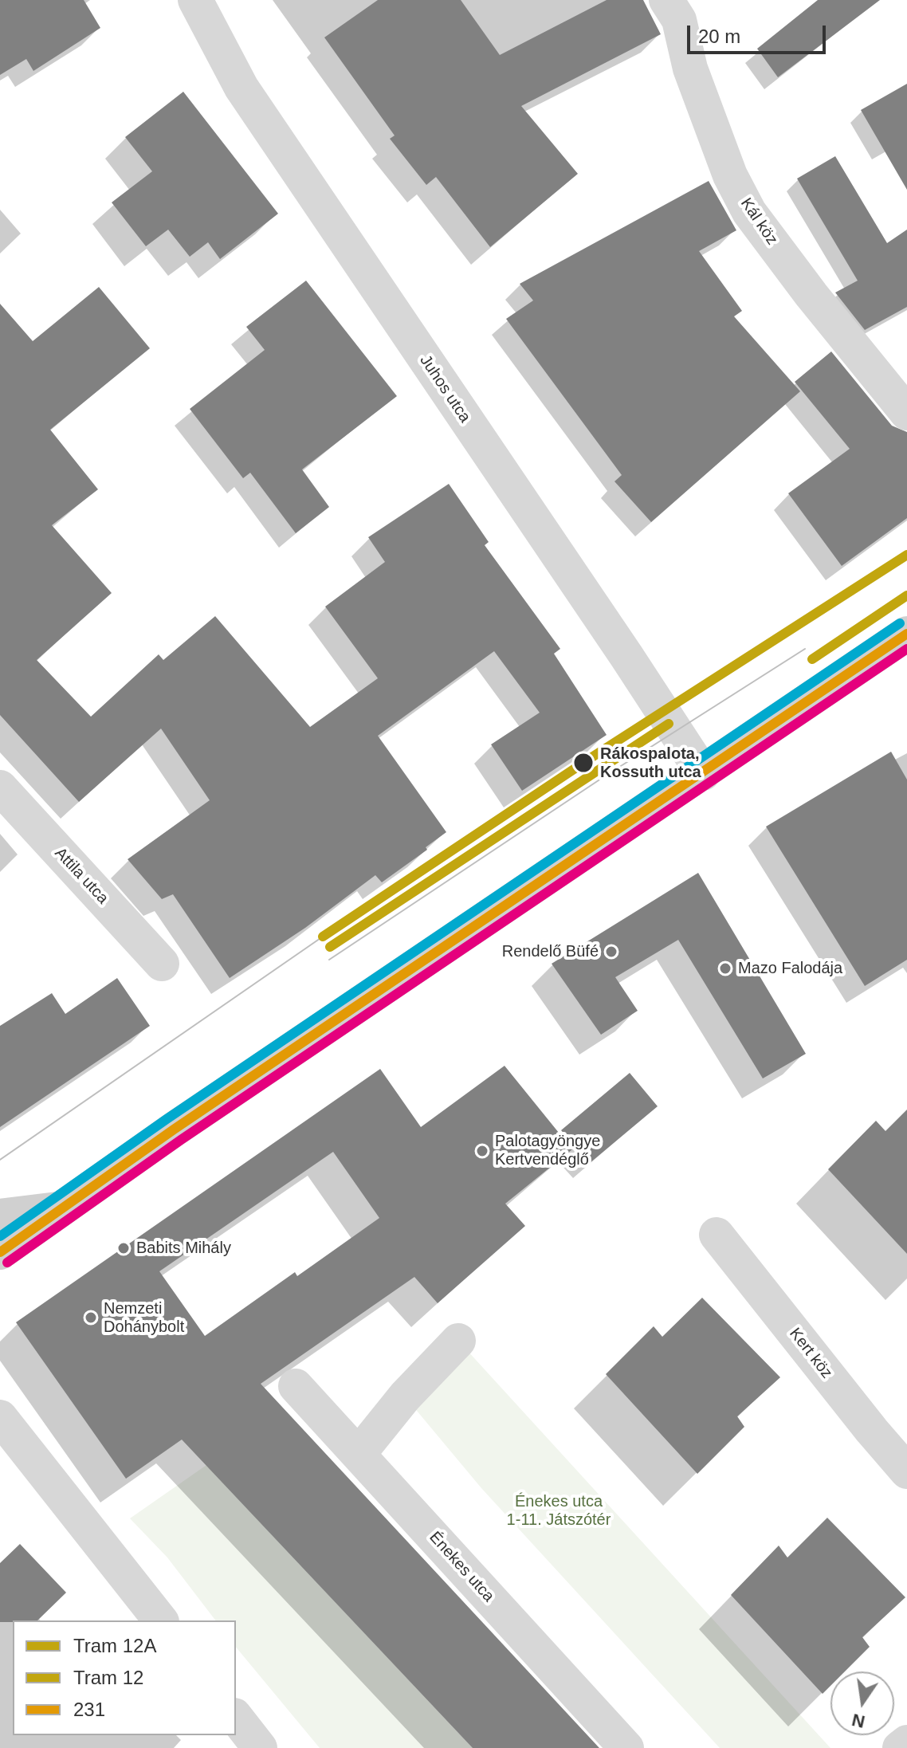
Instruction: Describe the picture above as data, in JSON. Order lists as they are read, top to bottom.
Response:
{
  "streets": {
    "street": [
      "Kál köz",
      "Juhos utca",
      "Attila utca",
      "Kert köz",
      "Énekes utca"
    ]
  },
  "parks": ["Énekes utca 1-11. Játszótér"],
  "places": [
    "Rákospalota, Kossuth utca",
    "Rendelő Büfé",
    "Mazo Falodája",
    "Palotagyöngye Kertvendéglő",
    "Babits Mihály",
    "Nemzeti Dohánybolt"
  ],
  "lines": ["tram line 12A", "tram line 12", "transit line 231"],
  "legend": ["Tram 12A", "Tram 12", "231"],
  "scale_bar": "20 m",
  "north": "bottom"
}
